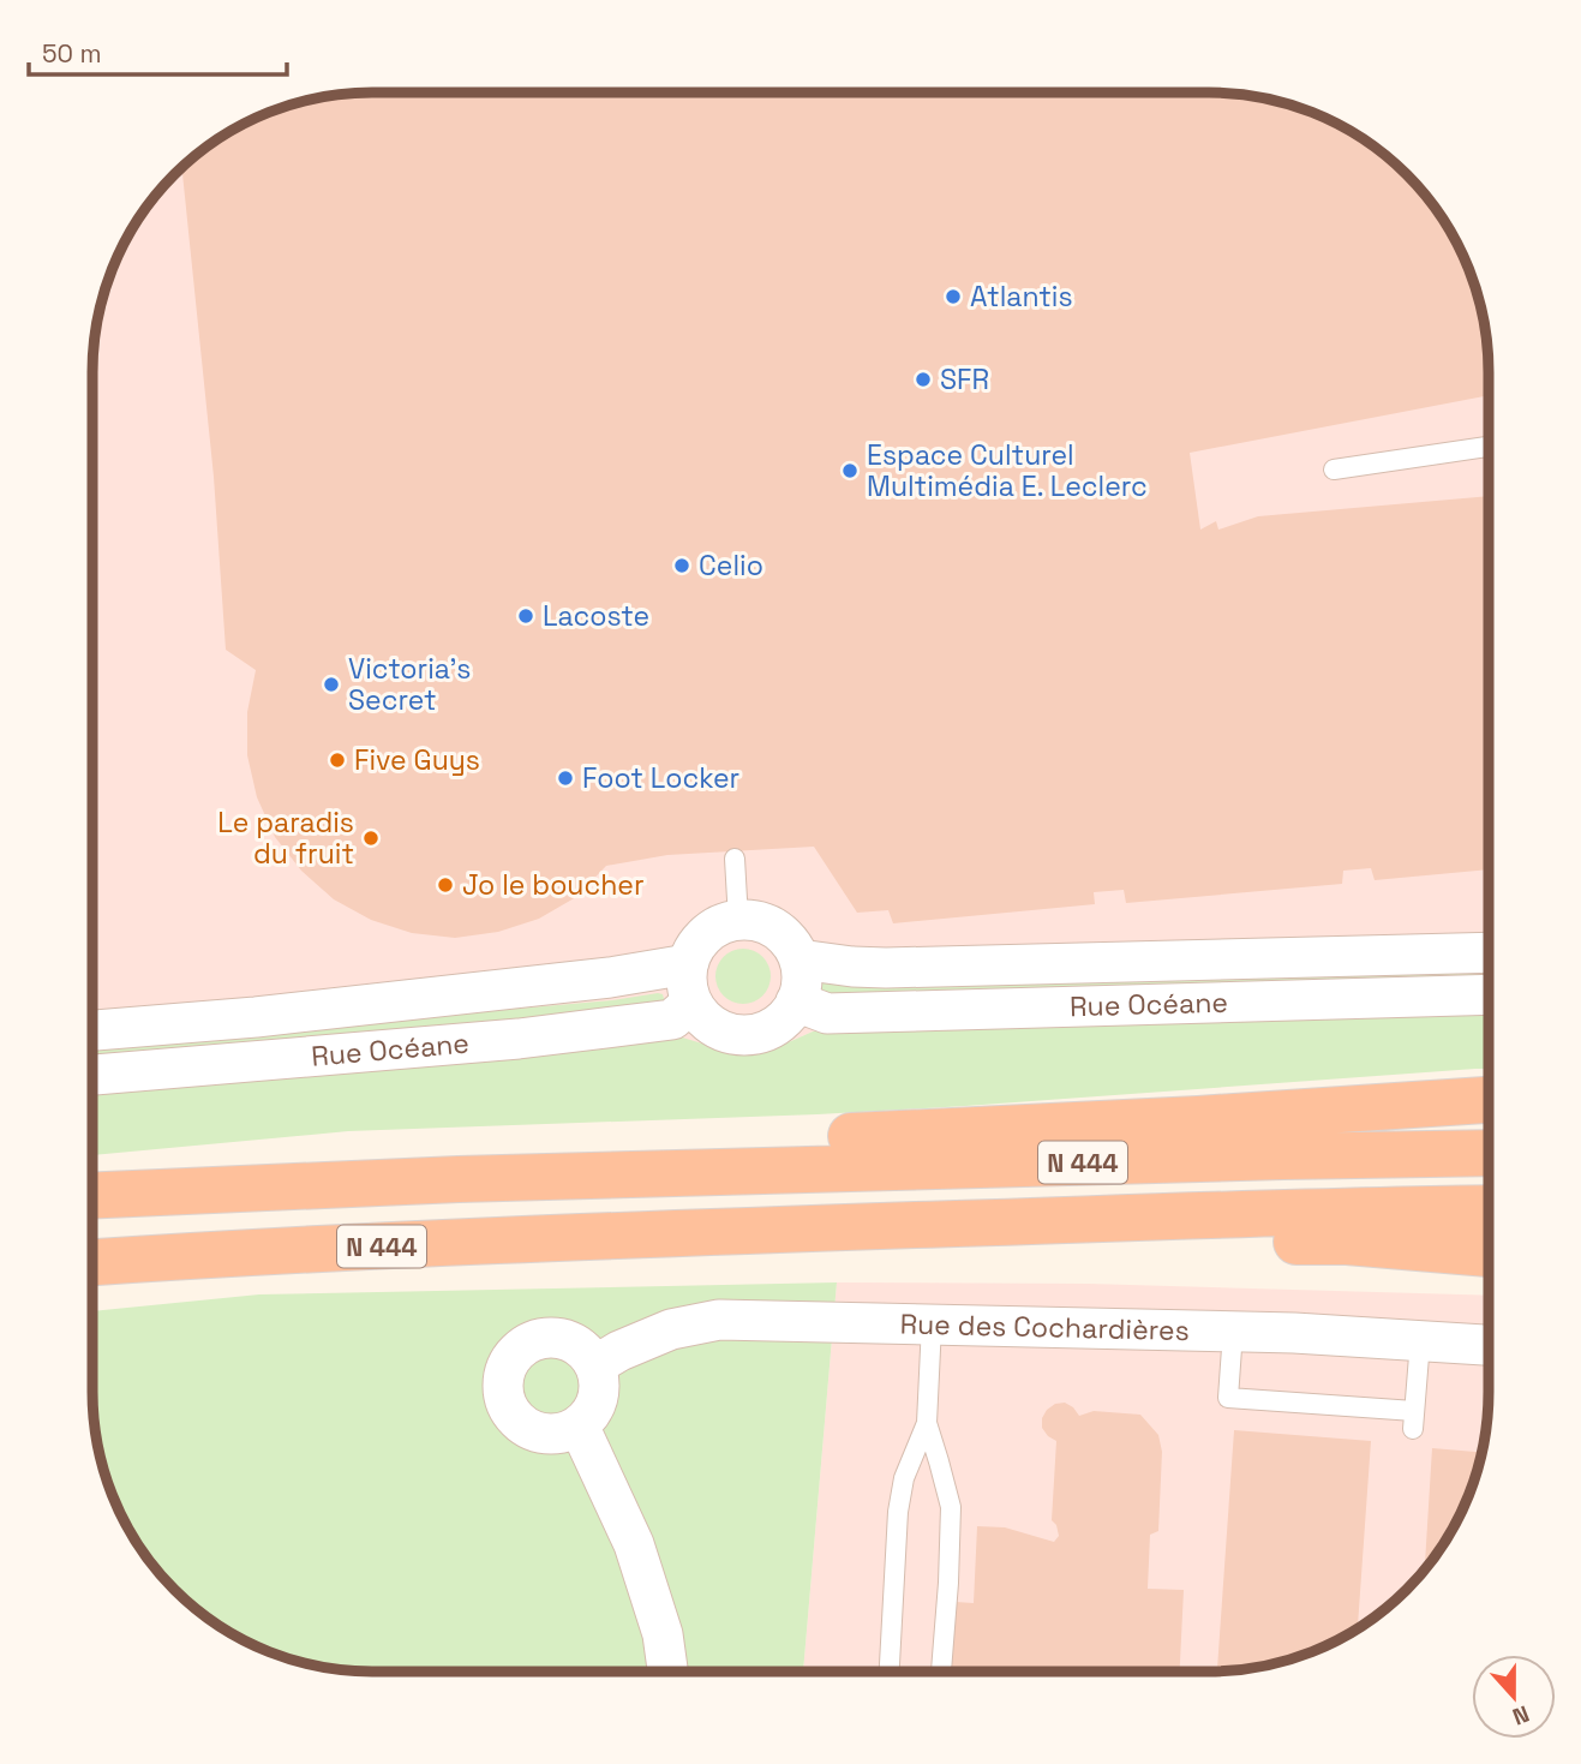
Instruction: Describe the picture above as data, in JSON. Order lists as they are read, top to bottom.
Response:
{
  "streets": {
    "highway": ["N 444"],
    "street": ["Rue Océane", "Rue des Cochardières"]
  },
  "places": [
    "Atlantis",
    "SFR",
    "Espace Culturel Multimédia E. Leclerc",
    "Celio",
    "Lacoste",
    "Victoria's Secret",
    "Five Guys",
    "Foot Locker",
    "Le paradis du fruit",
    "Jo le boucher"
  ],
  "scale_bar": "50 m",
  "north": "bottom"
}
